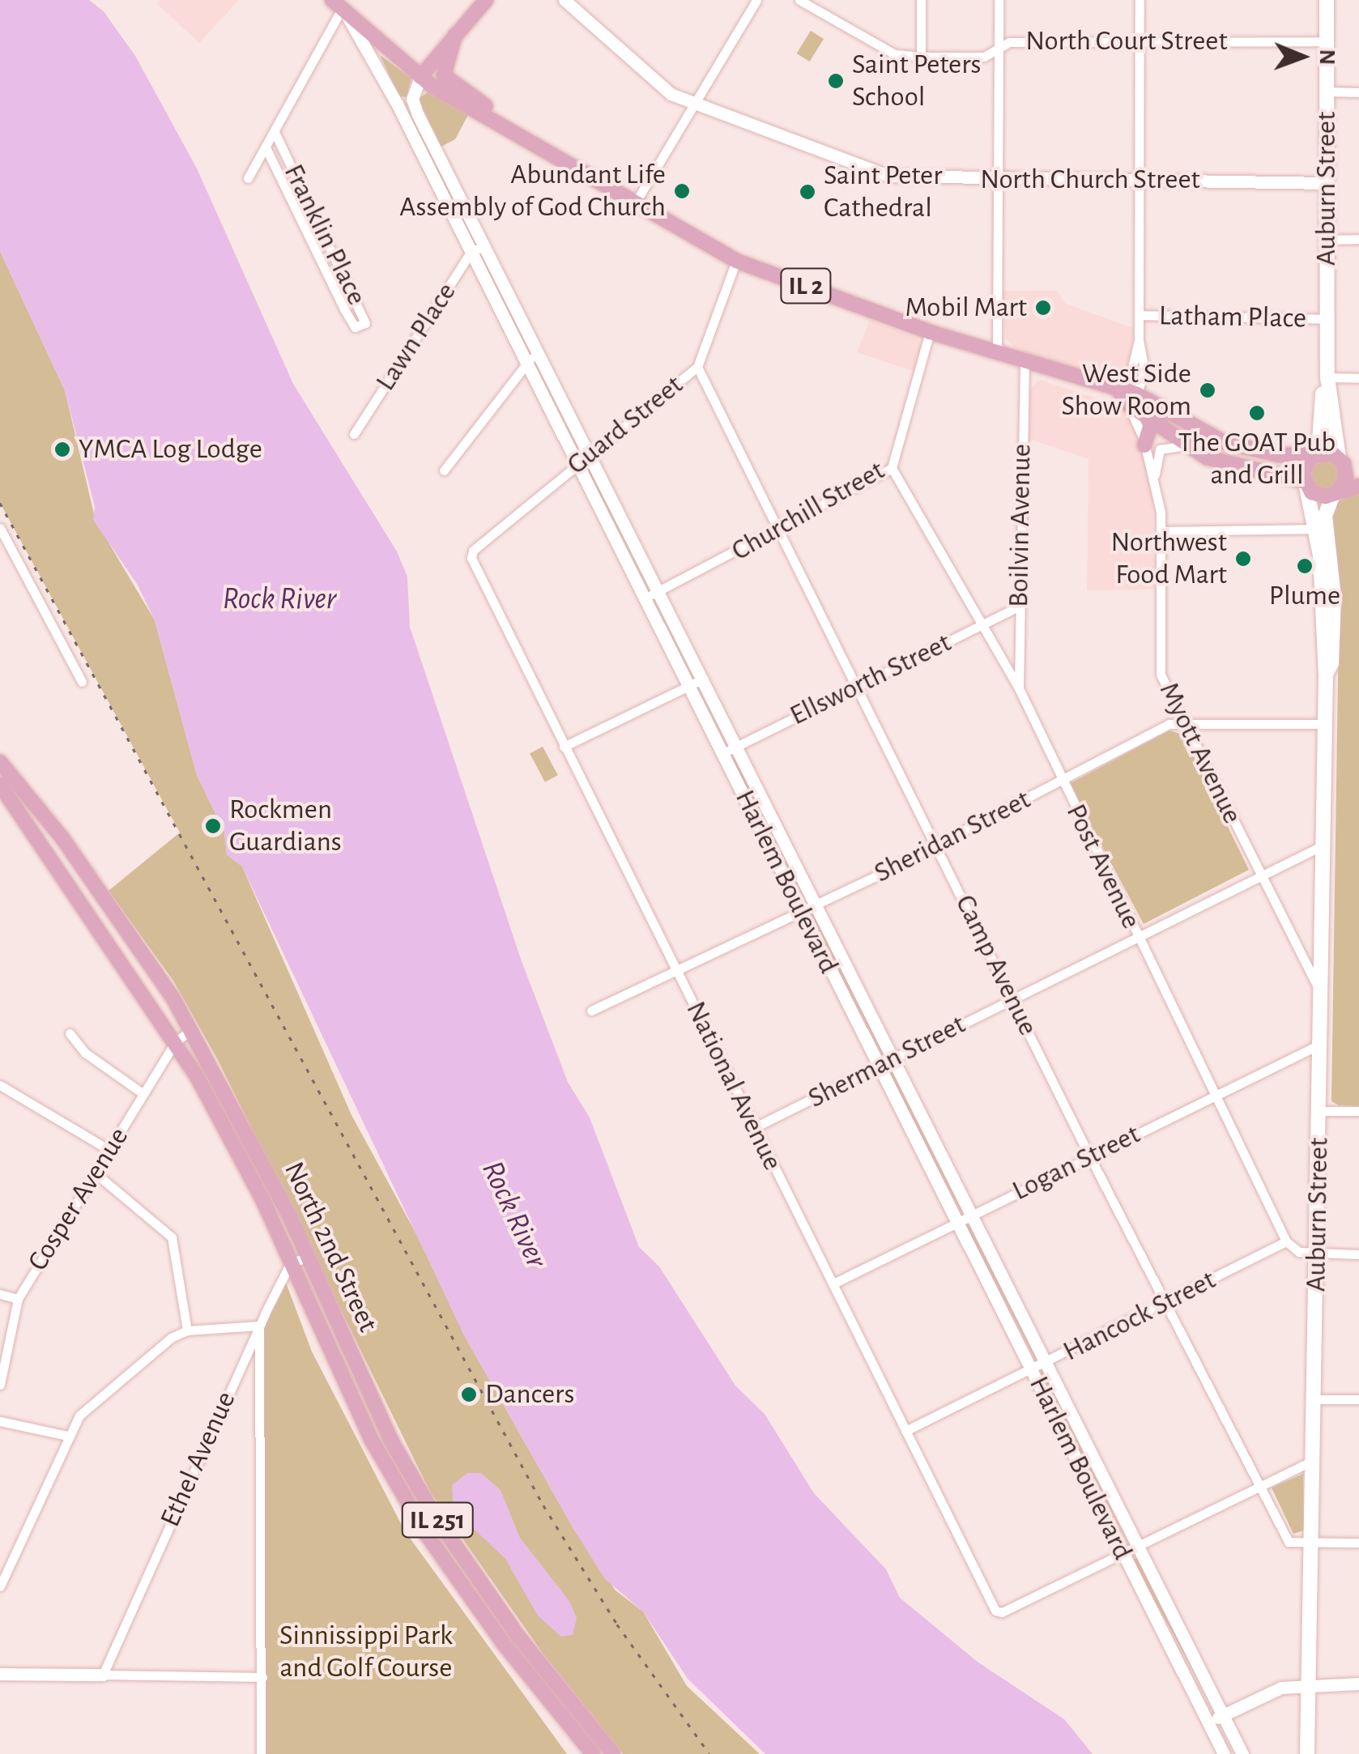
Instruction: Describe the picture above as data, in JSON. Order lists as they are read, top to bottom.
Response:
{
  "streets": {
    "main road": [
      "Auburn Street",
      "IL 2",
      "North 2nd Street",
      "IL 251"
    ],
    "street": [
      "North Court Street",
      "North Church Street",
      "Franklin Place",
      "Latham Place",
      "Lawn Place",
      "Guard Street",
      "Churchill Street",
      "Boilvin Avenue",
      "Ellsworth Street",
      "Myott Avenue",
      "Sheridan Street",
      "Post Avenue",
      "Harlem Boulevard",
      "Camp Avenue",
      "Sherman Street",
      "National Avenue",
      "Logan Street",
      "Cosper Avenue",
      "Hancock Street",
      "Ethel Avenue"
    ]
  },
  "crossings": [
    ["North Court Street", "Auburn Street"],
    ["North Church Street", "Auburn Street"],
    ["Auburn Street", "IL 2"],
    ["Auburn Street", "Latham Place"],
    ["Auburn Street", "Myott Avenue"],
    ["Auburn Street", "Sheridan Street"],
    ["Auburn Street", "Camp Avenue"],
    ["Auburn Street", "Sherman Street"],
    ["Auburn Street", "Logan Street"],
    ["Franklin Place", "IL 2"],
    ["Franklin Place", "Harlem Boulevard"],
    ["IL 2", "Guard Street"],
    ["IL 2", "Churchill Street"],
    ["IL 2", "Boilvin Avenue"],
    ["IL 2", "Myott Avenue"],
    ["IL 2", "Harlem Boulevard"],
    ["Lawn Place", "Harlem Boulevard"],
    ["Guard Street", "Harlem Boulevard"],
    ["Guard Street", "Camp Avenue"],
    ["Guard Street", "National Avenue"],
    ["Churchill Street", "Post Avenue"],
    ["Churchill Street", "Harlem Boulevard"],
    ["Churchill Street", "Camp Avenue"],
    ["Boilvin Avenue", "Ellsworth Street"],
    ["Boilvin Avenue", "Post Avenue"],
    ["Ellsworth Street", "Post Avenue"],
    ["Ellsworth Street", "Harlem Boulevard"],
    ["Ellsworth Street", "Camp Avenue"],
    ["Myott Avenue", "Sheridan Street"],
    ["Myott Avenue", "Sherman Street"],
    ["Sheridan Street", "Post Avenue"],
    ["Sheridan Street", "Harlem Boulevard"],
    ["Sheridan Street", "Camp Avenue"],
    ["Sheridan Street", "National Avenue"],
    ["Post Avenue", "Sherman Street"],
    ["Post Avenue", "Logan Street"],
    ["Post Avenue", "Hancock Street"],
    ["Harlem Boulevard", "Sherman Street"],
    ["Harlem Boulevard", "National Avenue"],
    ["Harlem Boulevard", "Logan Street"],
    ["Harlem Boulevard", "Hancock Street"],
    ["Camp Avenue", "Sherman Street"],
    ["Camp Avenue", "Logan Street"],
    ["Camp Avenue", "Hancock Street"],
    ["Sherman Street", "National Avenue"],
    ["National Avenue", "Logan Street"],
    ["National Avenue", "Hancock Street"],
    ["Cosper Avenue", "North 2nd Street"],
    ["North 2nd Street", "Ethel Avenue"]
  ],
  "water": ["Rock River"],
  "parks": ["Sinnissippi Park and Golf Course"],
  "places": [
    "Saint Peters School",
    "Abundant Life Assembly of God Church",
    "Saint Peter Cathedral",
    "Mobil Mart",
    "West Side Show Room",
    "The GOAT Pub and Grill",
    "YMCA Log Lodge",
    "Northwest Food Mart",
    "Plume",
    "Rockmen Guardians",
    "Dancers"
  ],
  "north": "right"
}
